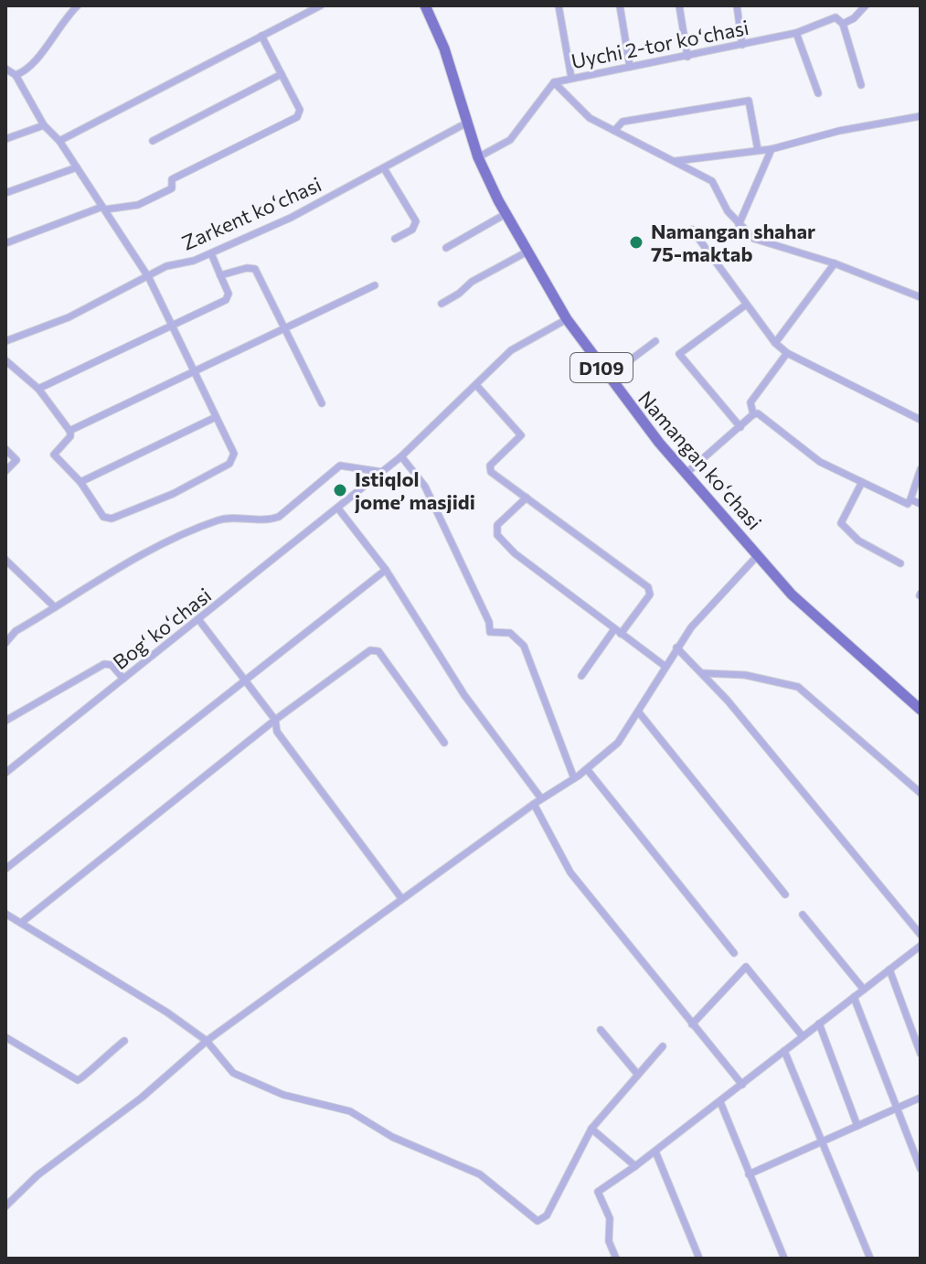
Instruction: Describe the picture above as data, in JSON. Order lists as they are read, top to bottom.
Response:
{
  "streets": {
    "main road": ["D109", "Namangan koʻchasi"],
    "street": ["Uychi 2-tor koʻchasi", "Zarkent koʻchasi", "Bogʻ koʻchasi"]
  },
  "crossings": [
    ["Uychi 2-tor koʻchasi", "D109"],
    ["Uychi 2-tor koʻchasi", "Namangan koʻchasi"],
    ["Zarkent koʻchasi", "D109"],
    ["D109", "Namangan koʻchasi"],
    ["Namangan koʻchasi", "Bogʻ koʻchasi"]
  ],
  "places": ["Namangan shahar 75-maktab", "Istiqlol jome’ masjidi"]
}
